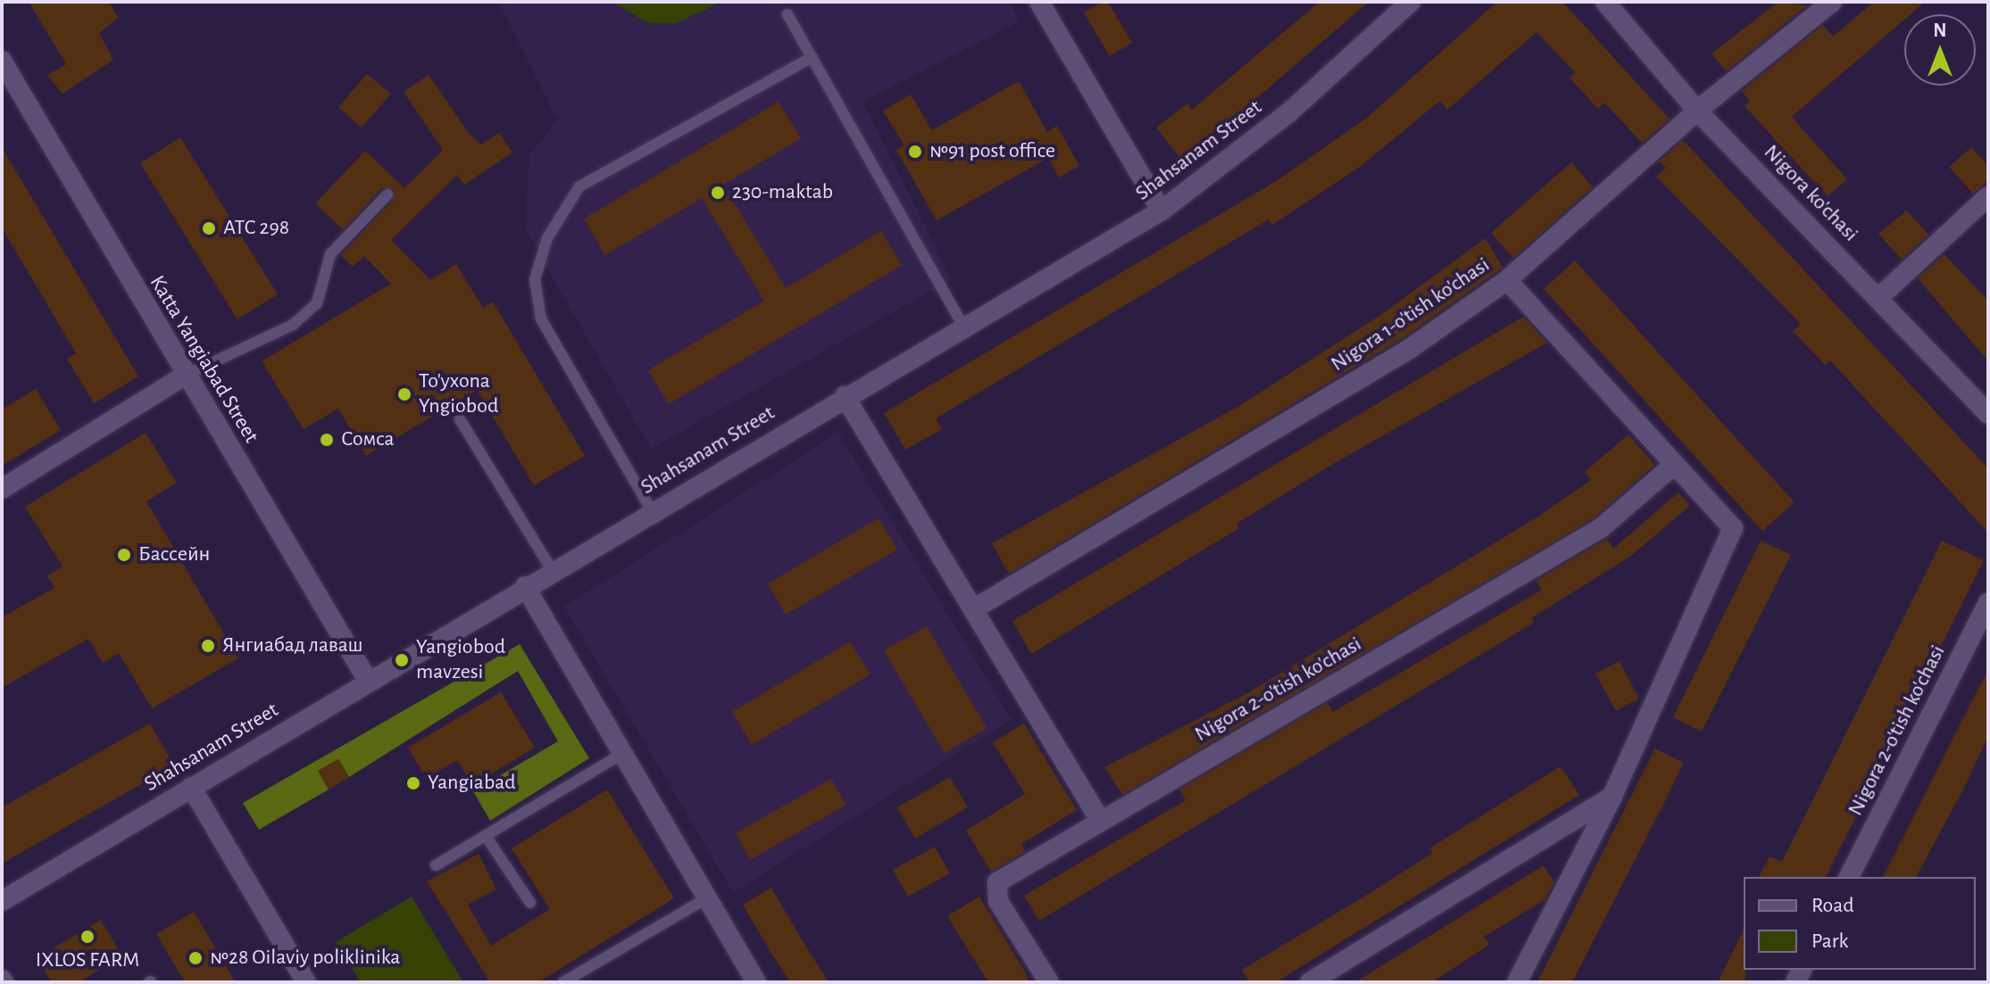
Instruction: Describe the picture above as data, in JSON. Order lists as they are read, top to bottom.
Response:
{
  "streets": {
    "street": [
      "Shahsanam Street",
      "Nigora ko'chasi",
      "Nigora 1-o'tish ko'chasi",
      "Katta Yangiabad Street",
      "Nigora 2-o'tish ko'chasi"
    ]
  },
  "crossings": [
    ["Shahsanam Street", "Katta Yangiabad Street"],
    ["Nigora ko'chasi", "Nigora 1-o'tish ko'chasi"]
  ],
  "places": [
    "№91 post office",
    "230-maktab",
    "АТС 298",
    "To'yxona Yngiobod",
    "Сомса",
    "Бассейн",
    "Янгиабад лаваш",
    "Yangiobod mavzesi",
    "Yangiabad",
    "IXLOS FARM",
    "№28 Oilaviy poliklinika"
  ],
  "legend": ["Road", "Park"],
  "north": "top"
}
